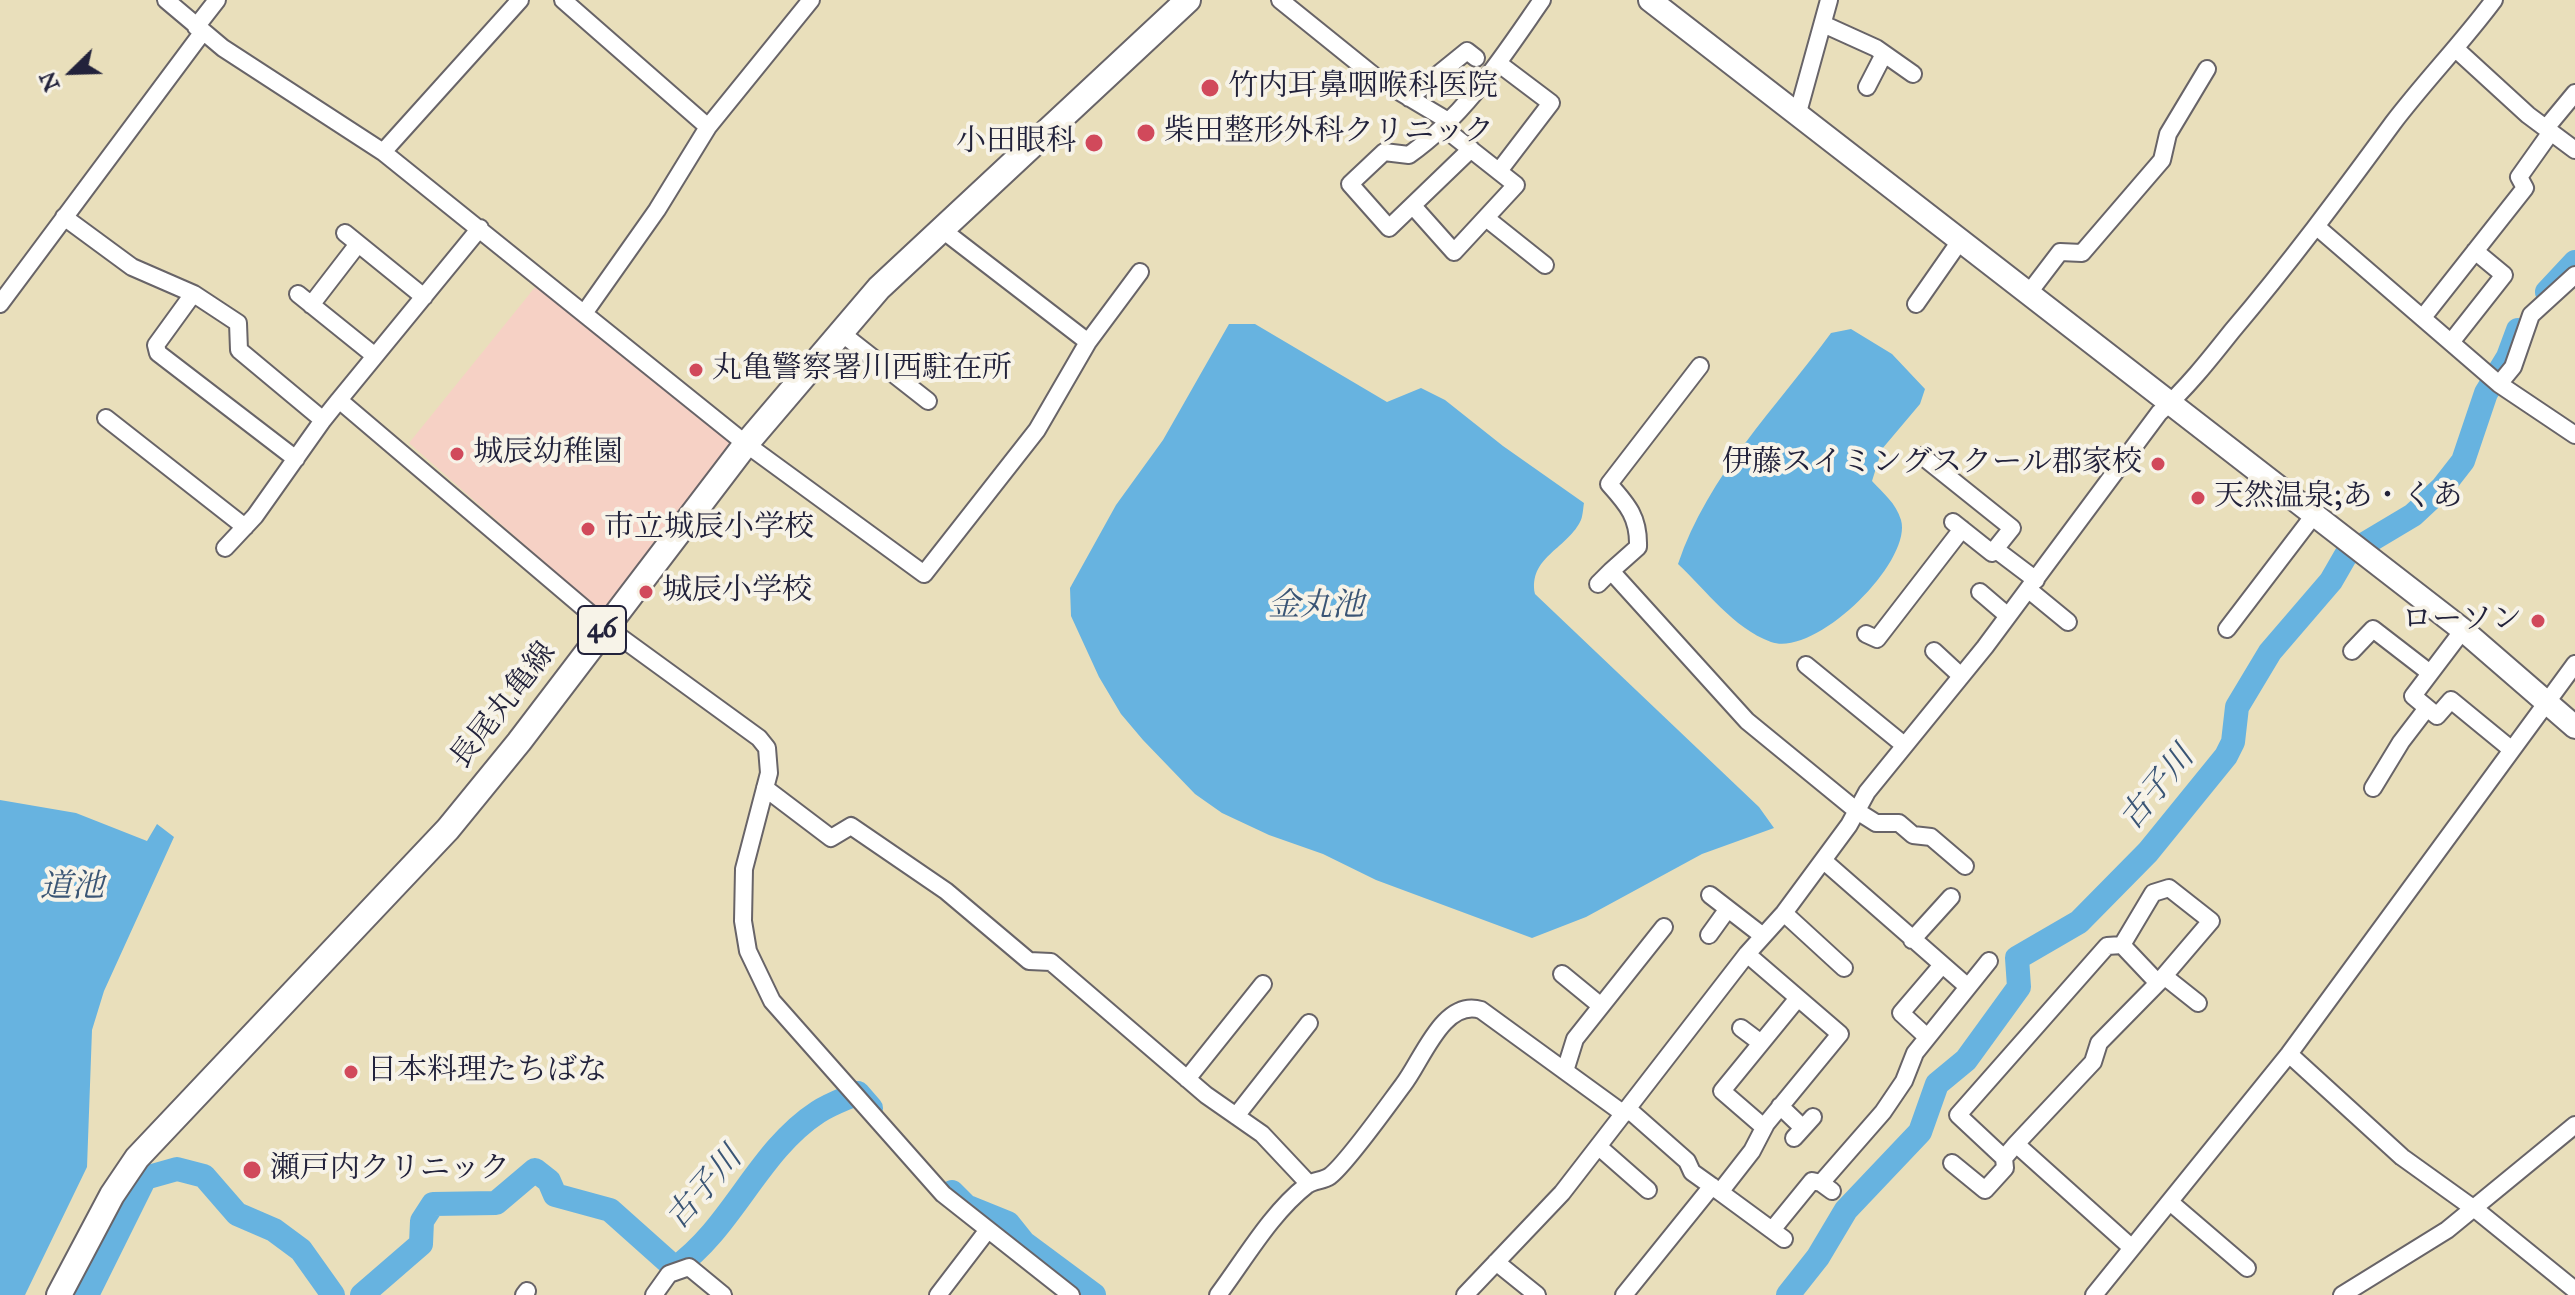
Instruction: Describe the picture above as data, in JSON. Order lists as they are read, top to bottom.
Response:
{
  "streets": {
    "main road": ["46", "長尾丸亀線"]
  },
  "water": ["金丸池", "古子川", "道池"],
  "places": [
    "竹内耳鼻咽喉科医院",
    "柴田整形外科クリニック",
    "小田眼科",
    "丸亀警察署川西駐在所",
    "城辰幼稚園",
    "伊藤スイミングスクール郡家校",
    "天然温泉;あ・くあ",
    "市立城辰小学校",
    "城辰小学校",
    "ローソン",
    "日本料理たちばな",
    "瀬戸内クリニック"
  ],
  "north": "bottom left"
}
